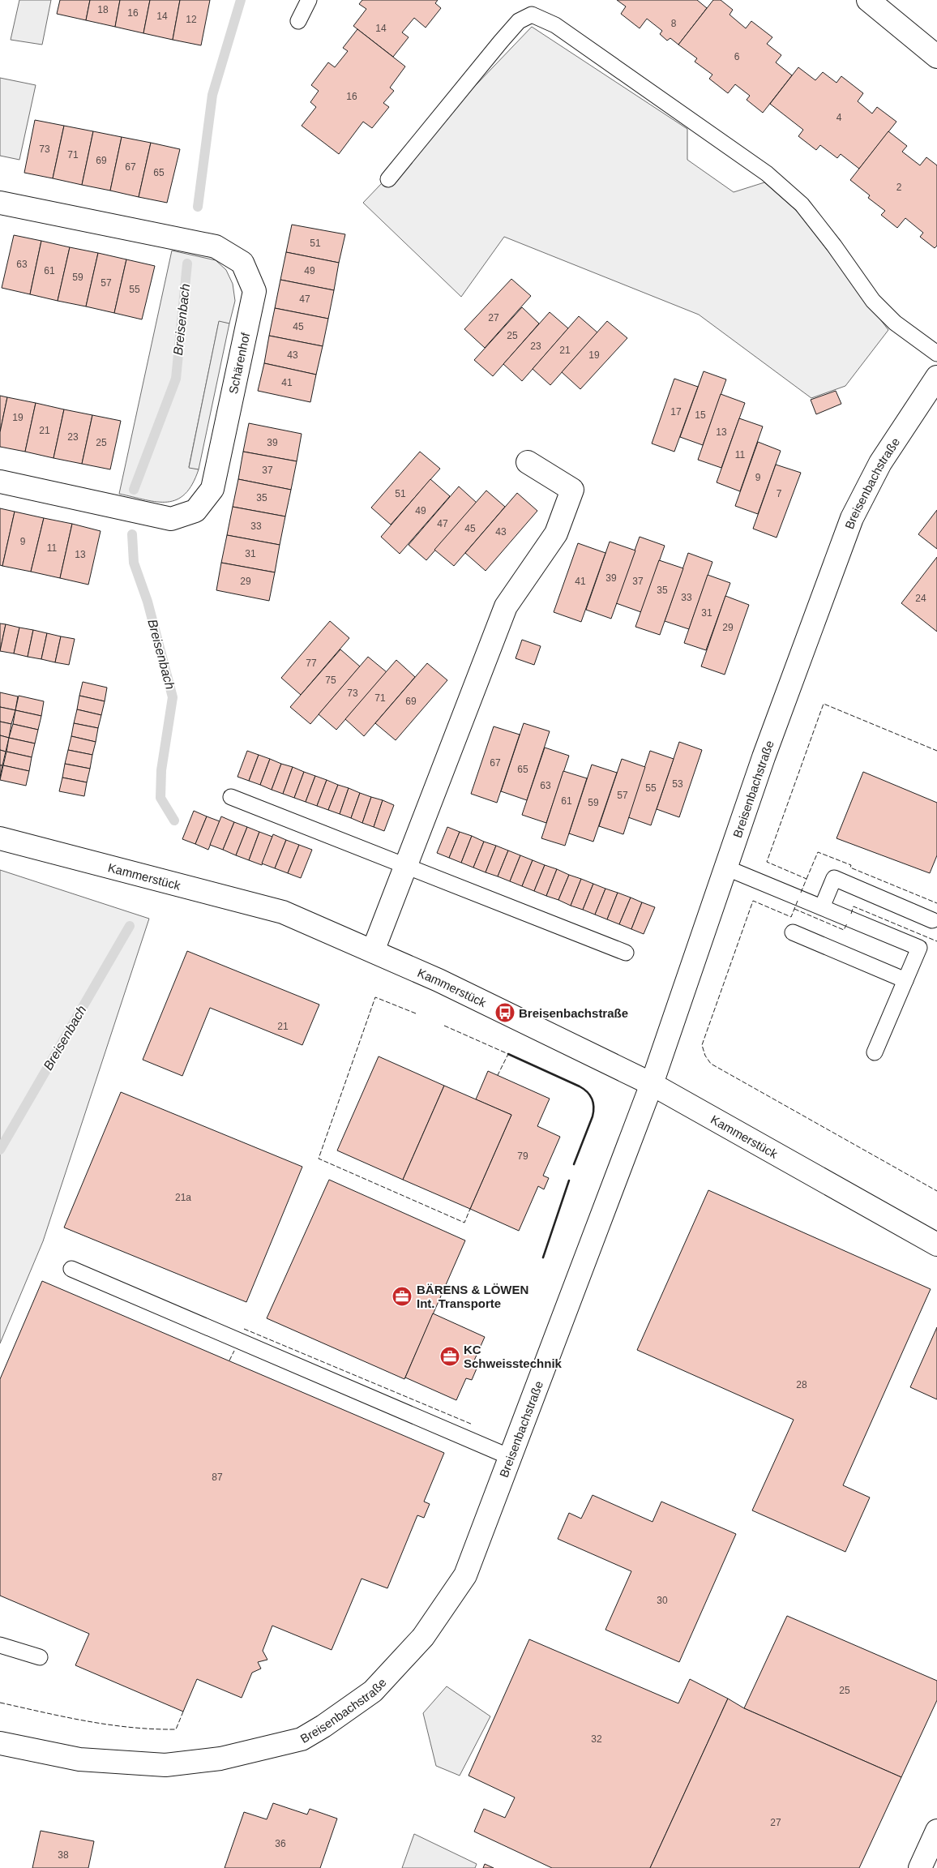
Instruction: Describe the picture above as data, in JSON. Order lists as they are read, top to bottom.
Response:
{
  "streets": {
    "street": ["Schärenhof", "Breisenbachstraße", "Kammerstück"]
  },
  "crossings": [
    ["Breisenbachstraße", "Kammerstück"]
  ],
  "water": ["Breisenbach"],
  "places": {
    "bus stop": ["Breisenbachstraße"],
    "office": ["BÄRENS & LÖWEN Int. Transporte", "KC Schweisstechnik"]
  },
  "house_numbers": [
    "18",
    "16",
    "14",
    "12",
    "8",
    "14",
    "6",
    "16",
    "4",
    "73",
    "71",
    "69",
    "67",
    "65",
    "2",
    "51",
    "63",
    "61",
    "49",
    "59",
    "57",
    "55",
    "47",
    "27",
    "45",
    "25",
    "23",
    "21",
    "43",
    "19",
    "41",
    "17",
    "15",
    "19",
    "21",
    "13",
    "23",
    "25",
    "39",
    "11",
    "37",
    "9",
    "51",
    "7",
    "35",
    "49",
    "47",
    "33",
    "45",
    "43",
    "9",
    "11",
    "31",
    "13",
    "39",
    "29",
    "41",
    "37",
    "35",
    "33",
    "24",
    "31",
    "29",
    "77",
    "75",
    "73",
    "71",
    "69",
    "67",
    "65",
    "53",
    "63",
    "55",
    "57",
    "61",
    "59",
    "21",
    "79",
    "21a",
    "28",
    "87",
    "30",
    "25",
    "32",
    "27",
    "36",
    "38"
  ]
}
